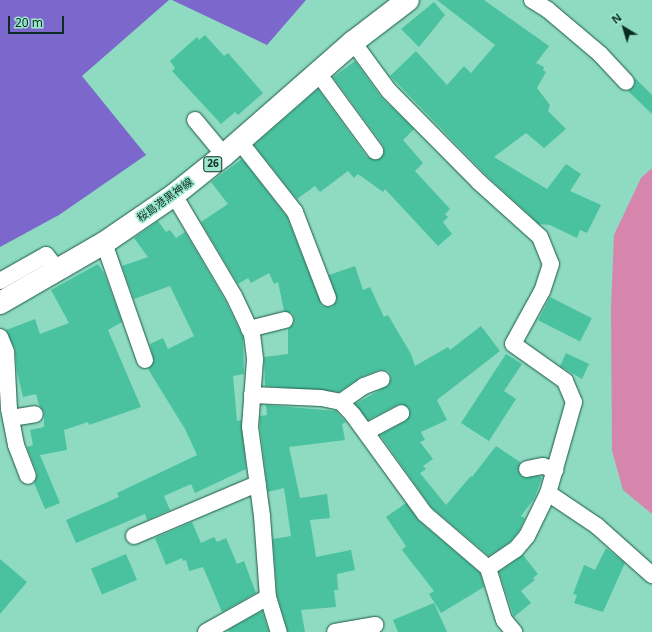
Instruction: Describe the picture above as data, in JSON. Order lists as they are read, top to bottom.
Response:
{
  "streets": {
    "main road": ["26", "桜島港黒神線"]
  },
  "scale_bar": "20 m",
  "north": "top left"
}
